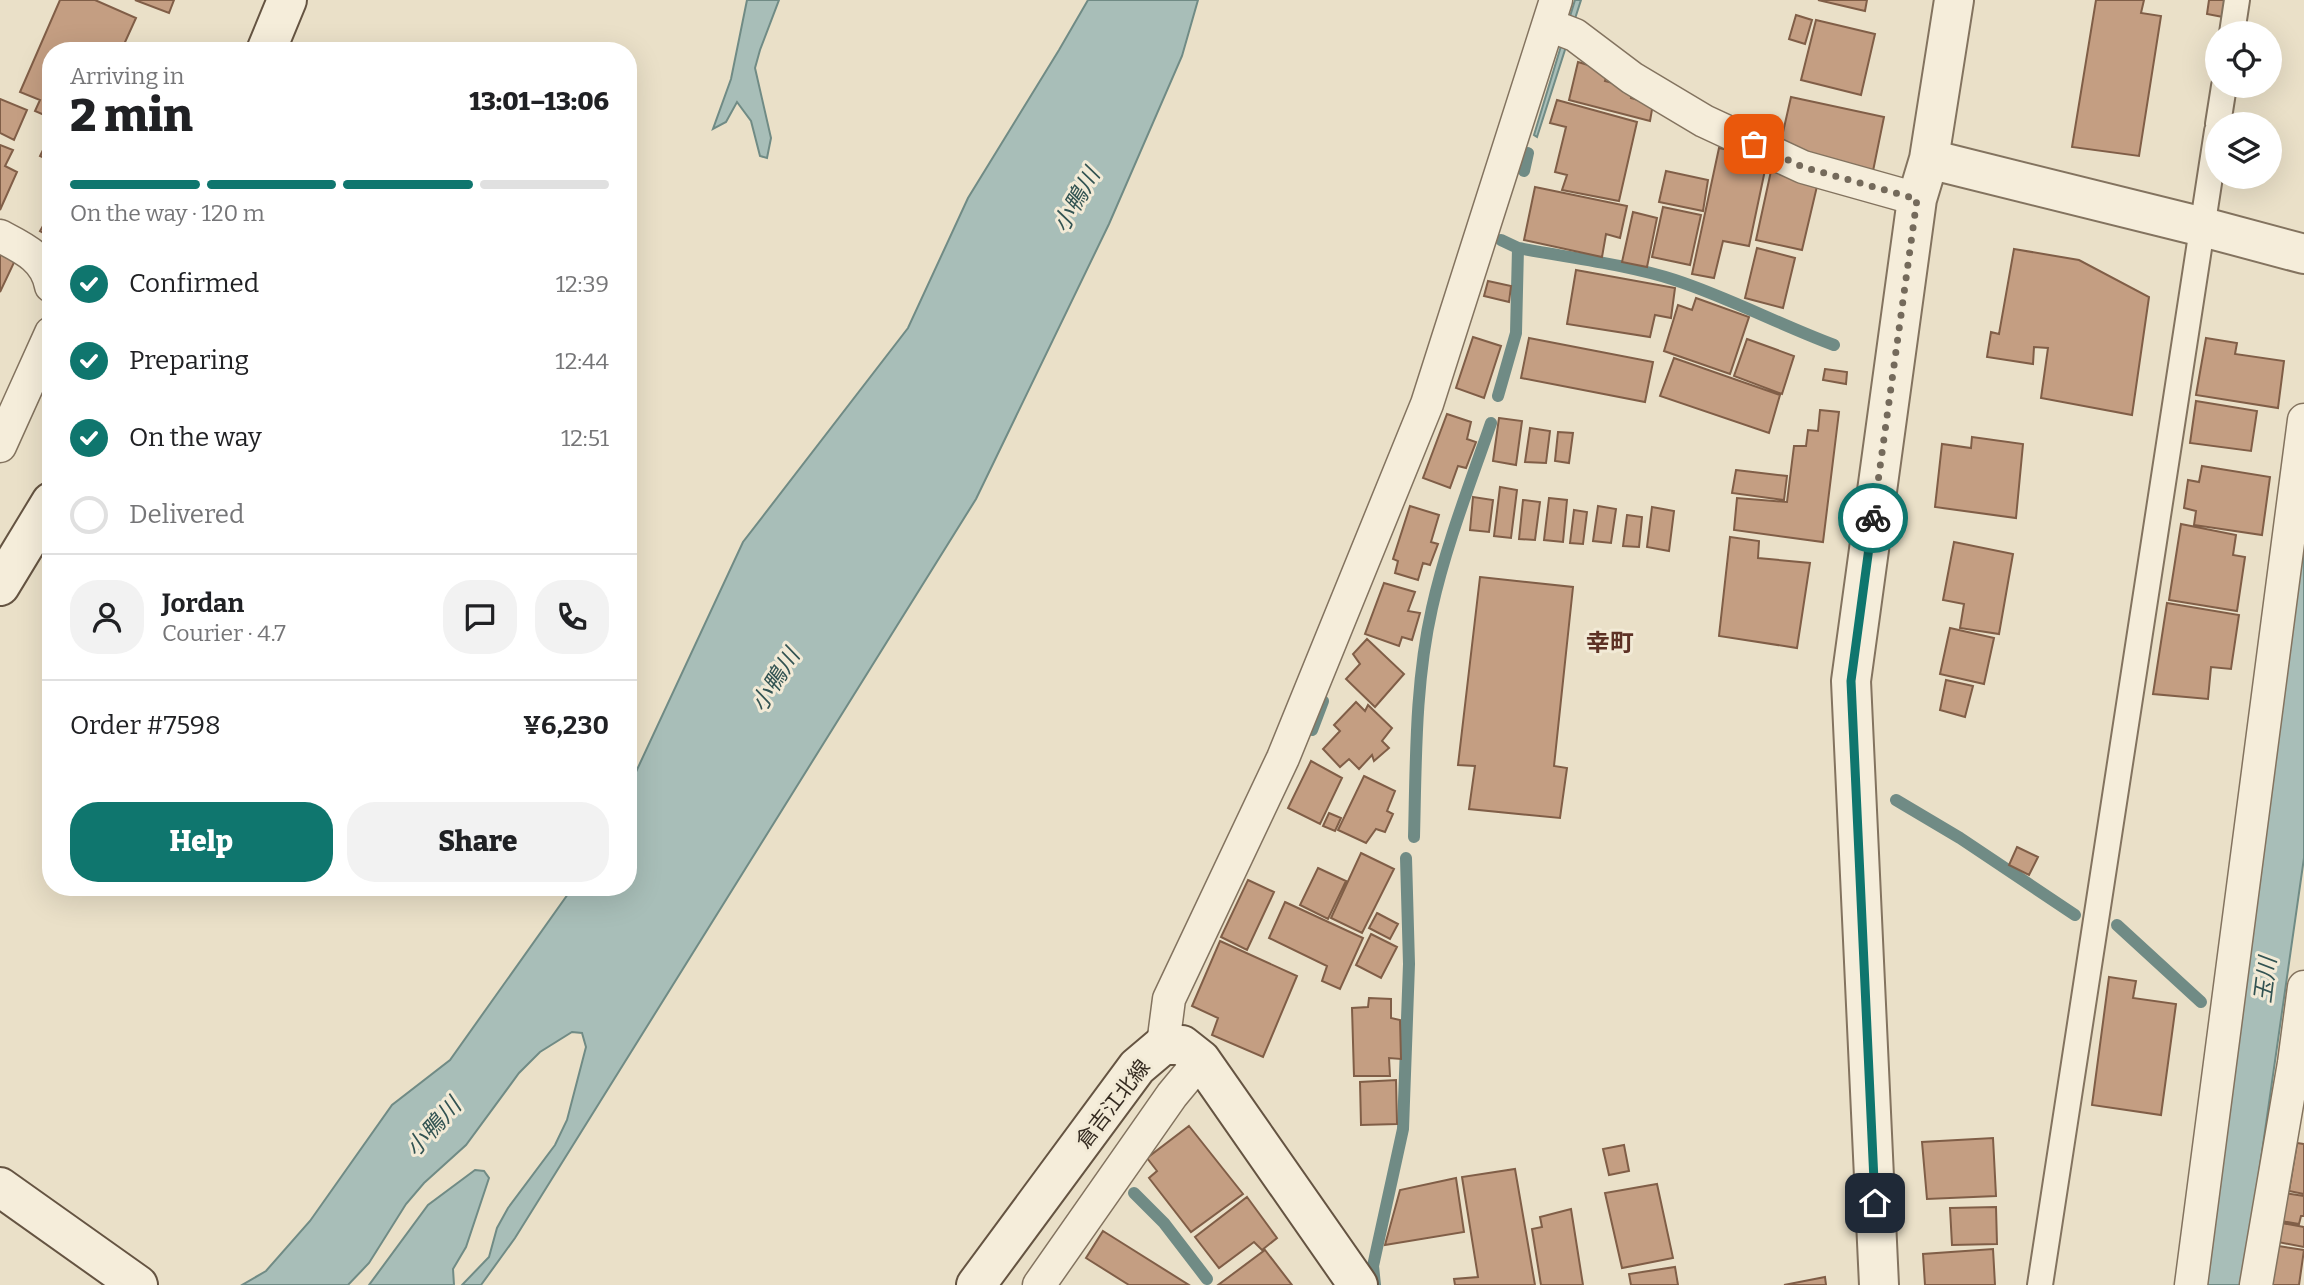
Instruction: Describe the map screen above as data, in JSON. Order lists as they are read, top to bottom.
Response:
{
  "streets": {
    "street": ["倉吉江北線"]
  },
  "districts": ["幸町"],
  "water": ["小鴨川", "玉川"],
  "page": {
    "heading": ["2 min", "Arriving in", "13:01–13:06"],
    "panel": [
      "Jordan",
      "Courier · 4.7",
      "Order #7598",
      "¥6,230"
    ],
    "bar": "On the way · 120 m",
    "list": [
      ["Confirmed", "12:39"],
      ["Preparing", "12:44"],
      ["On the way", "12:51"],
      "Delivered"
    ],
    "buttons": ["Help", "Share"]
  }
}
